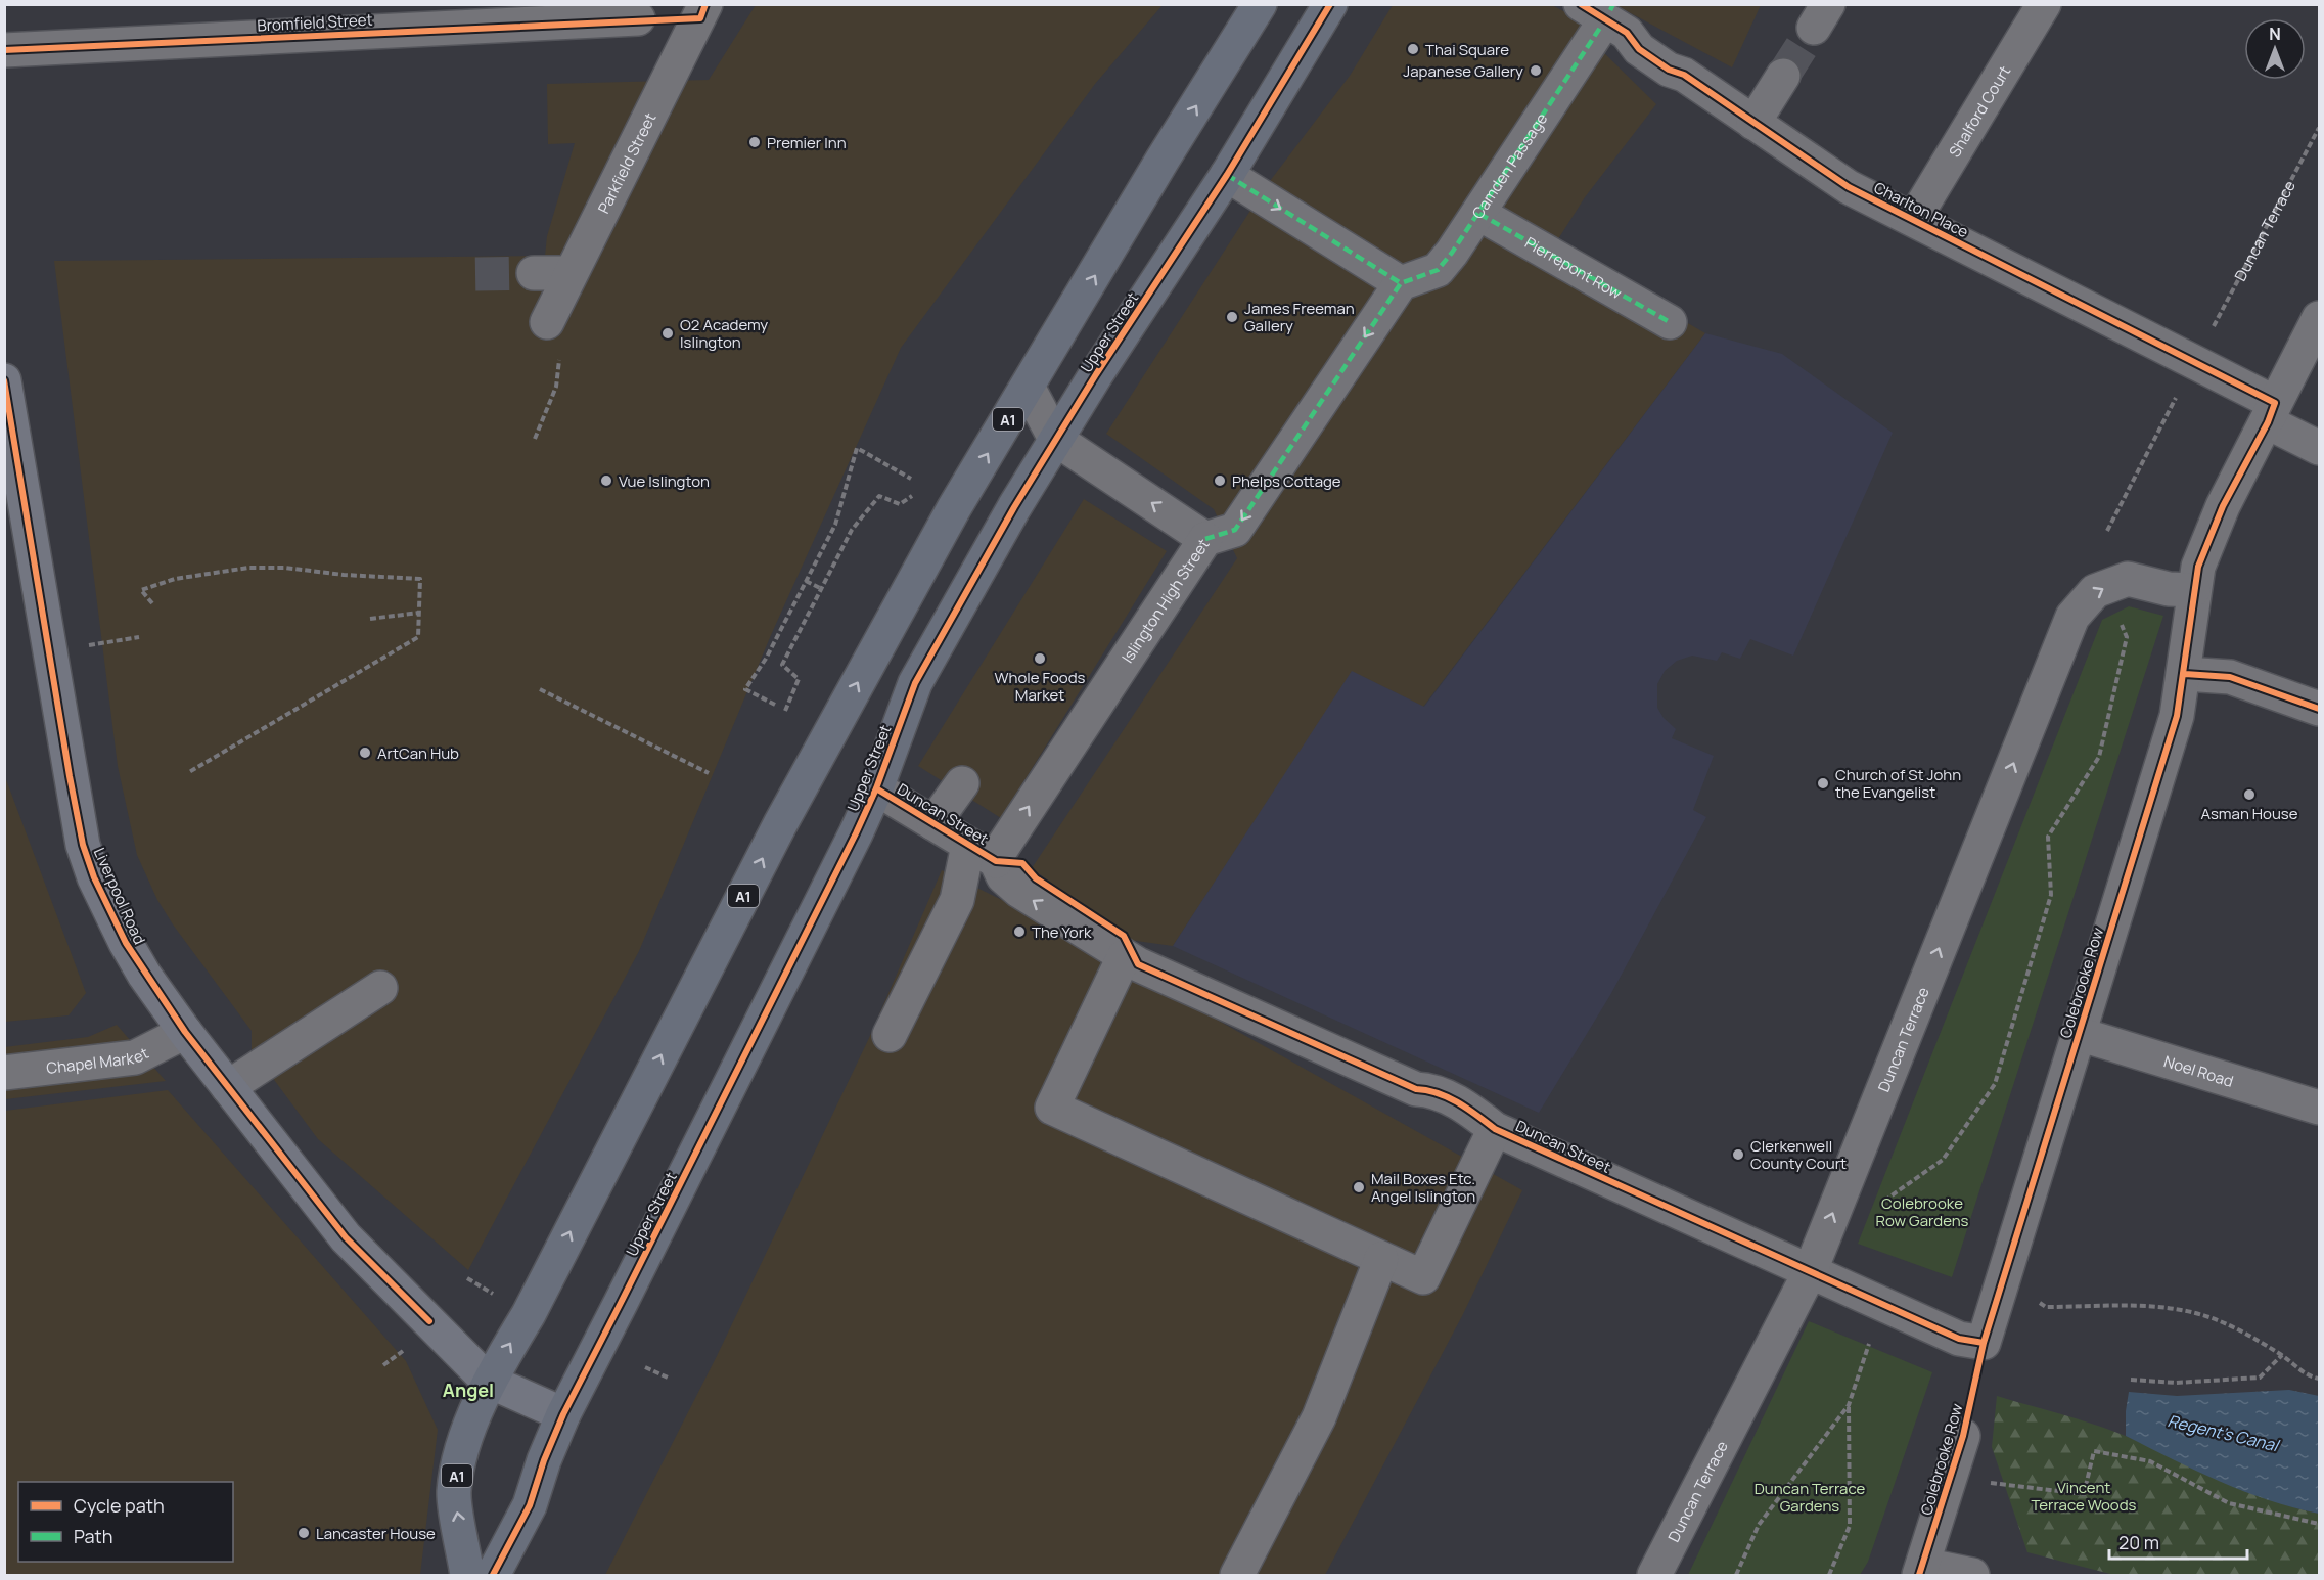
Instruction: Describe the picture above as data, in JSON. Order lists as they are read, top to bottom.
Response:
{
  "streets": {
    "highway": ["Upper Street", "A1"],
    "main road": ["Liverpool Road"],
    "street": [
      "Bromfield Street",
      "Shalford Court",
      "Parkfield Street",
      "Camden Passage",
      "Charlton Place",
      "Duncan Terrace",
      "Pierrepont Row",
      "Islington High Street",
      "Duncan Street",
      "Colebrooke Row",
      "Chapel Market",
      "Noel Road"
    ]
  },
  "crossings": [
    ["Shalford Court", "Charlton Place"],
    ["Camden Passage", "Charlton Place"],
    ["Camden Passage", "Pierrepont Row"],
    ["Charlton Place", "Colebrooke Row"],
    ["Duncan Terrace", "Duncan Street"],
    ["Duncan Terrace", "Colebrooke Row"],
    ["Upper Street", "Islington High Street"],
    ["Upper Street", "Duncan Street"],
    ["Upper Street", "Liverpool Road"],
    ["A1", "Islington High Street"],
    ["A1", "Liverpool Road"],
    ["Islington High Street", "Duncan Street"],
    ["Duncan Street", "Colebrooke Row"],
    ["Liverpool Road", "Chapel Market"],
    ["Colebrooke Row", "Noel Road"]
  ],
  "districts": ["Angel"],
  "water": ["Regent's Canal"],
  "parks": ["Colebrooke Row Gardens", "Vincent Terrace Woods", "Duncan Terrace Gardens"],
  "places": [
    "Thai Square",
    "Japanese Gallery",
    "Premier Inn",
    "James Freeman Gallery",
    "O2 Academy Islington",
    "Vue Islington",
    "Phelps Cottage",
    "Whole Foods Market",
    "ArtCan Hub",
    "Church of St John the Evangelist",
    "Asman House",
    "The York",
    "Clerkenwell County Court",
    "Mail Boxes Etc. Angel Islington",
    "Lancaster House"
  ],
  "legend": ["Cycle path", "Path"],
  "scale_bar": "20 m",
  "north": "top"
}
